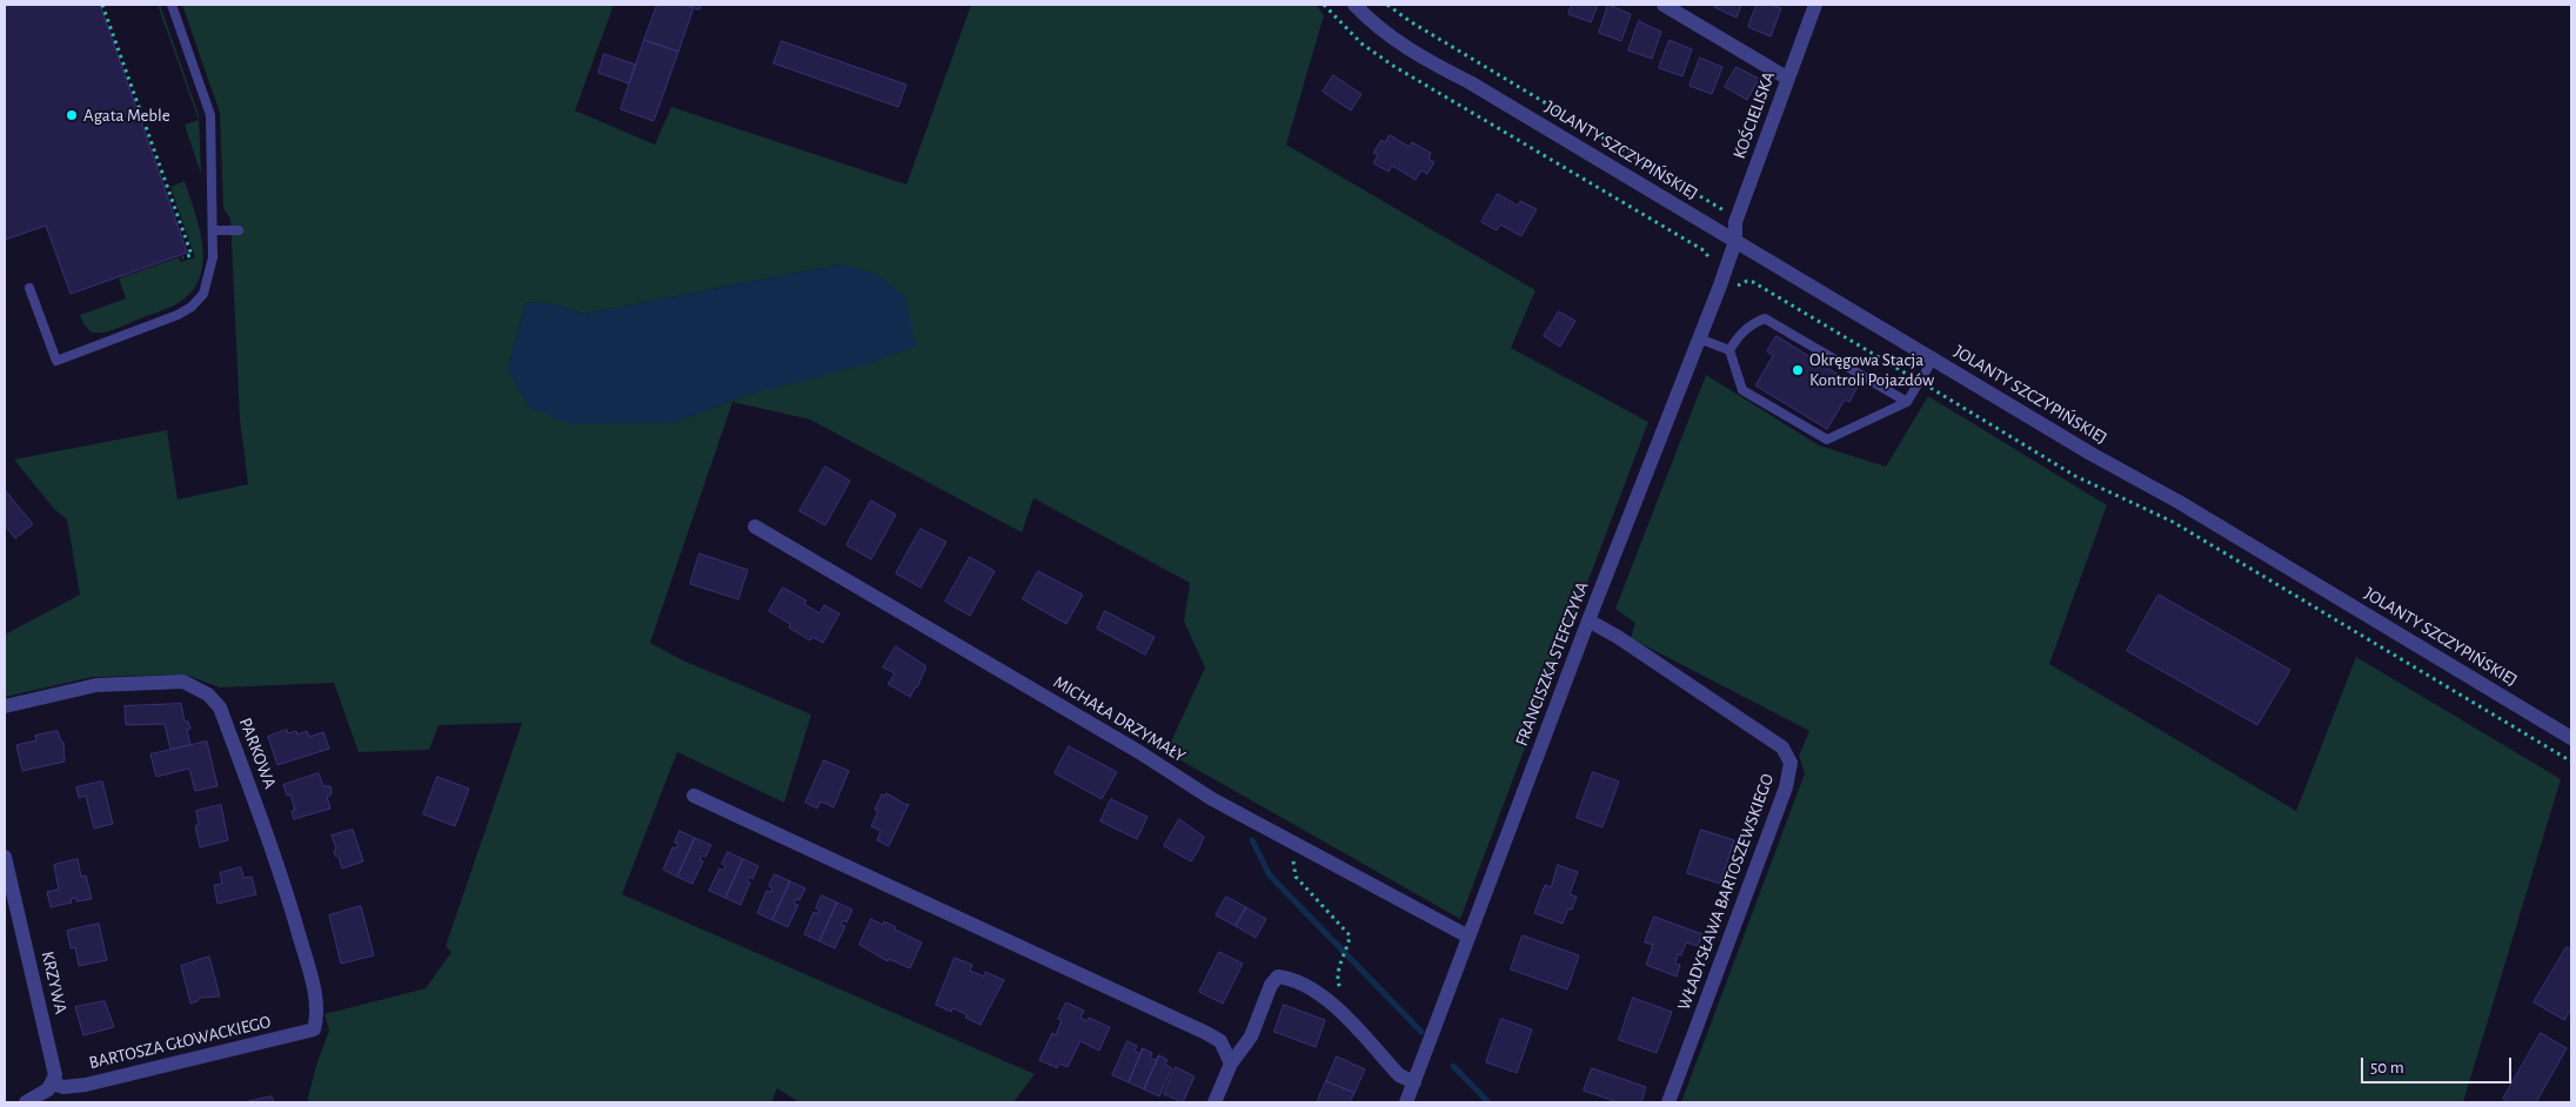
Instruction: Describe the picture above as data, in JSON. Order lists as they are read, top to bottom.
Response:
{
  "streets": {
    "street": [
      "KOŚCIELISKA",
      "JOLANTY SZCZYPIŃSKIEJ",
      "FRANCISZKA STEFCZYKA",
      "MICHAŁA DRZYMAŁY",
      "PARKOWA",
      "WŁADYSŁAWA BARTOSZEWSKIEGO",
      "KRZYWA",
      "BARTOSZA GŁOWACKIEGO"
    ]
  },
  "crossings": [
    ["KOŚCIELISKA", "JOLANTY SZCZYPIŃSKIEJ"],
    ["KOŚCIELISKA", "FRANCISZKA STEFCZYKA"],
    ["JOLANTY SZCZYPIŃSKIEJ", "FRANCISZKA STEFCZYKA"],
    ["FRANCISZKA STEFCZYKA", "MICHAŁA DRZYMAŁY"],
    ["FRANCISZKA STEFCZYKA", "WŁADYSŁAWA BARTOSZEWSKIEGO"],
    ["PARKOWA", "BARTOSZA GŁOWACKIEGO"],
    ["KRZYWA", "BARTOSZA GŁOWACKIEGO"]
  ],
  "places": ["Agata Meble", "Okręgowa Stacja Kontroli Pojazdów"],
  "scale_bar": "50 m"
}
